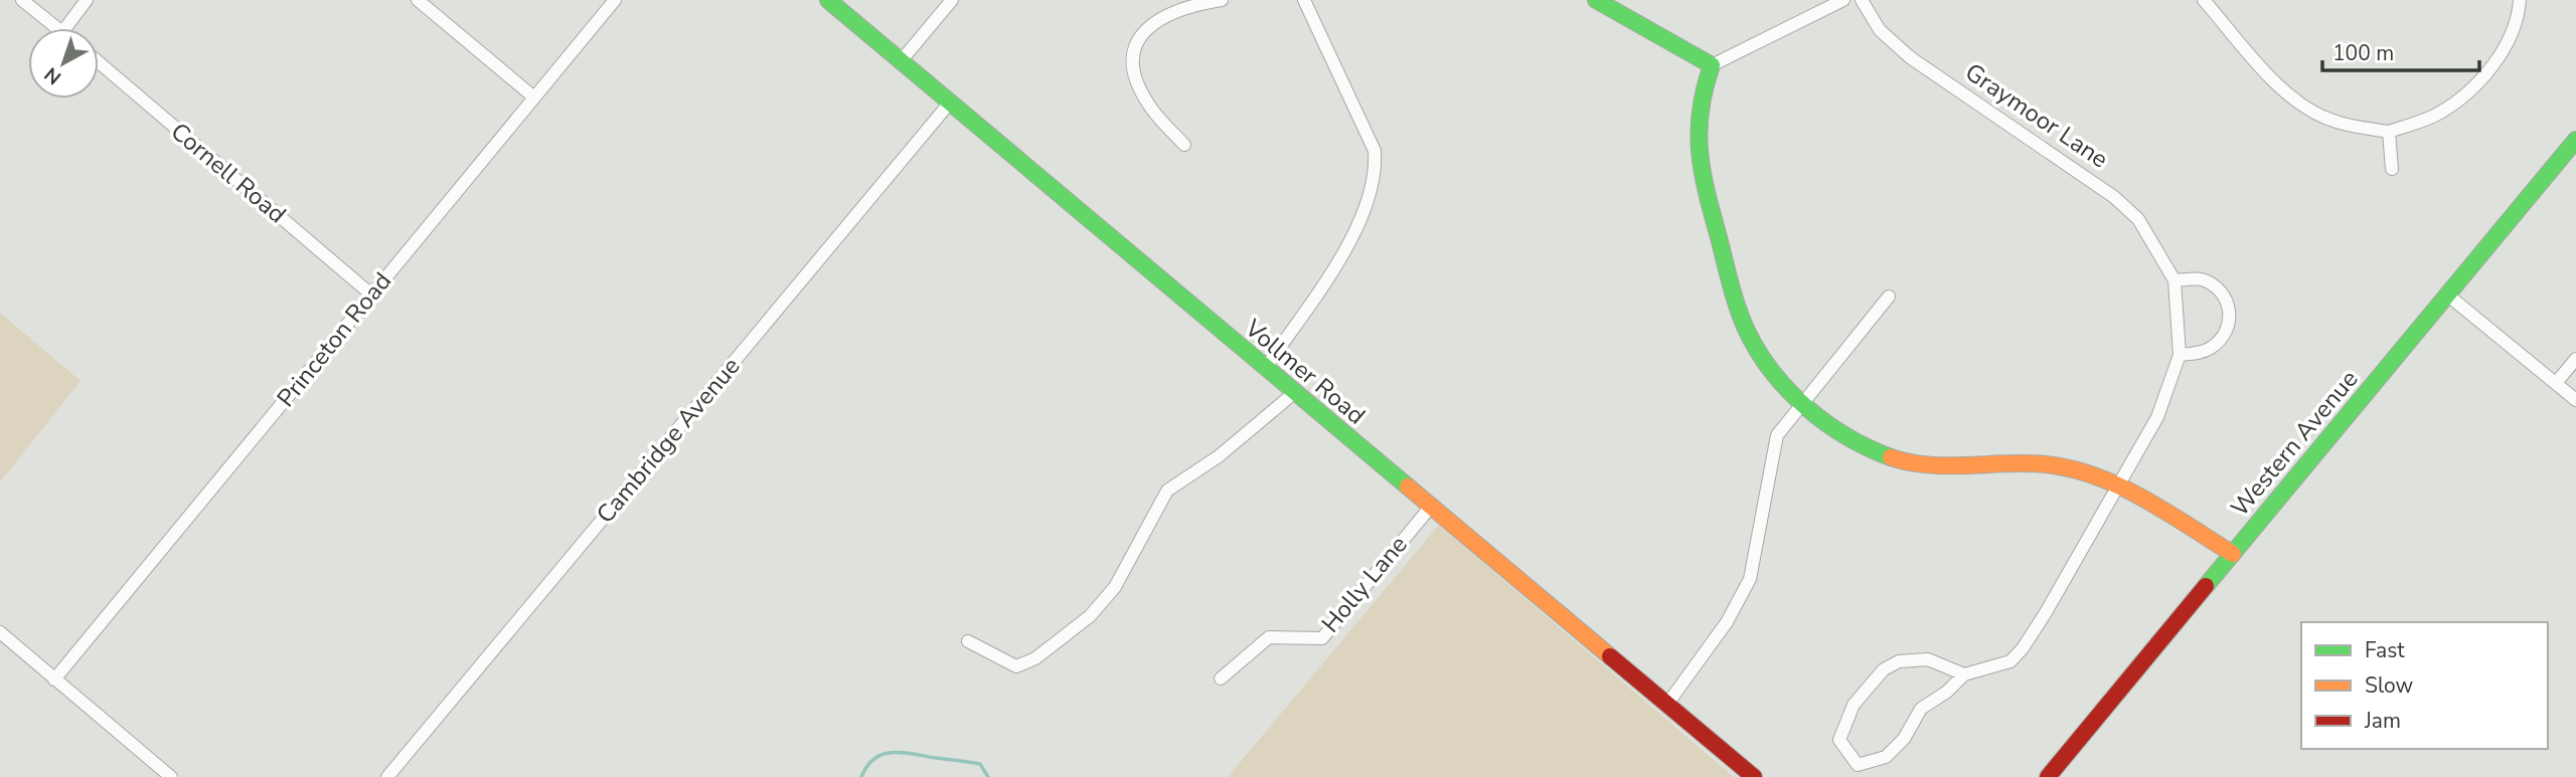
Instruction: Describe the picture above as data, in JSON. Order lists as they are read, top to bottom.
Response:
{
  "streets": {
    "main road": ["Vollmer Road", "Western Avenue"],
    "street": [
      "Graymoor Lane",
      "Cornell Road",
      "Princeton Road",
      "Cambridge Avenue",
      "Holly Lane"
    ]
  },
  "crossings": [
    ["Cornell Road", "Princeton Road"],
    ["Vollmer Road", "Cambridge Avenue"],
    ["Vollmer Road", "Holly Lane"]
  ],
  "legend": ["Fast", "Slow", "Jam"],
  "scale_bar": "100 m",
  "north": "bottom left"
}
